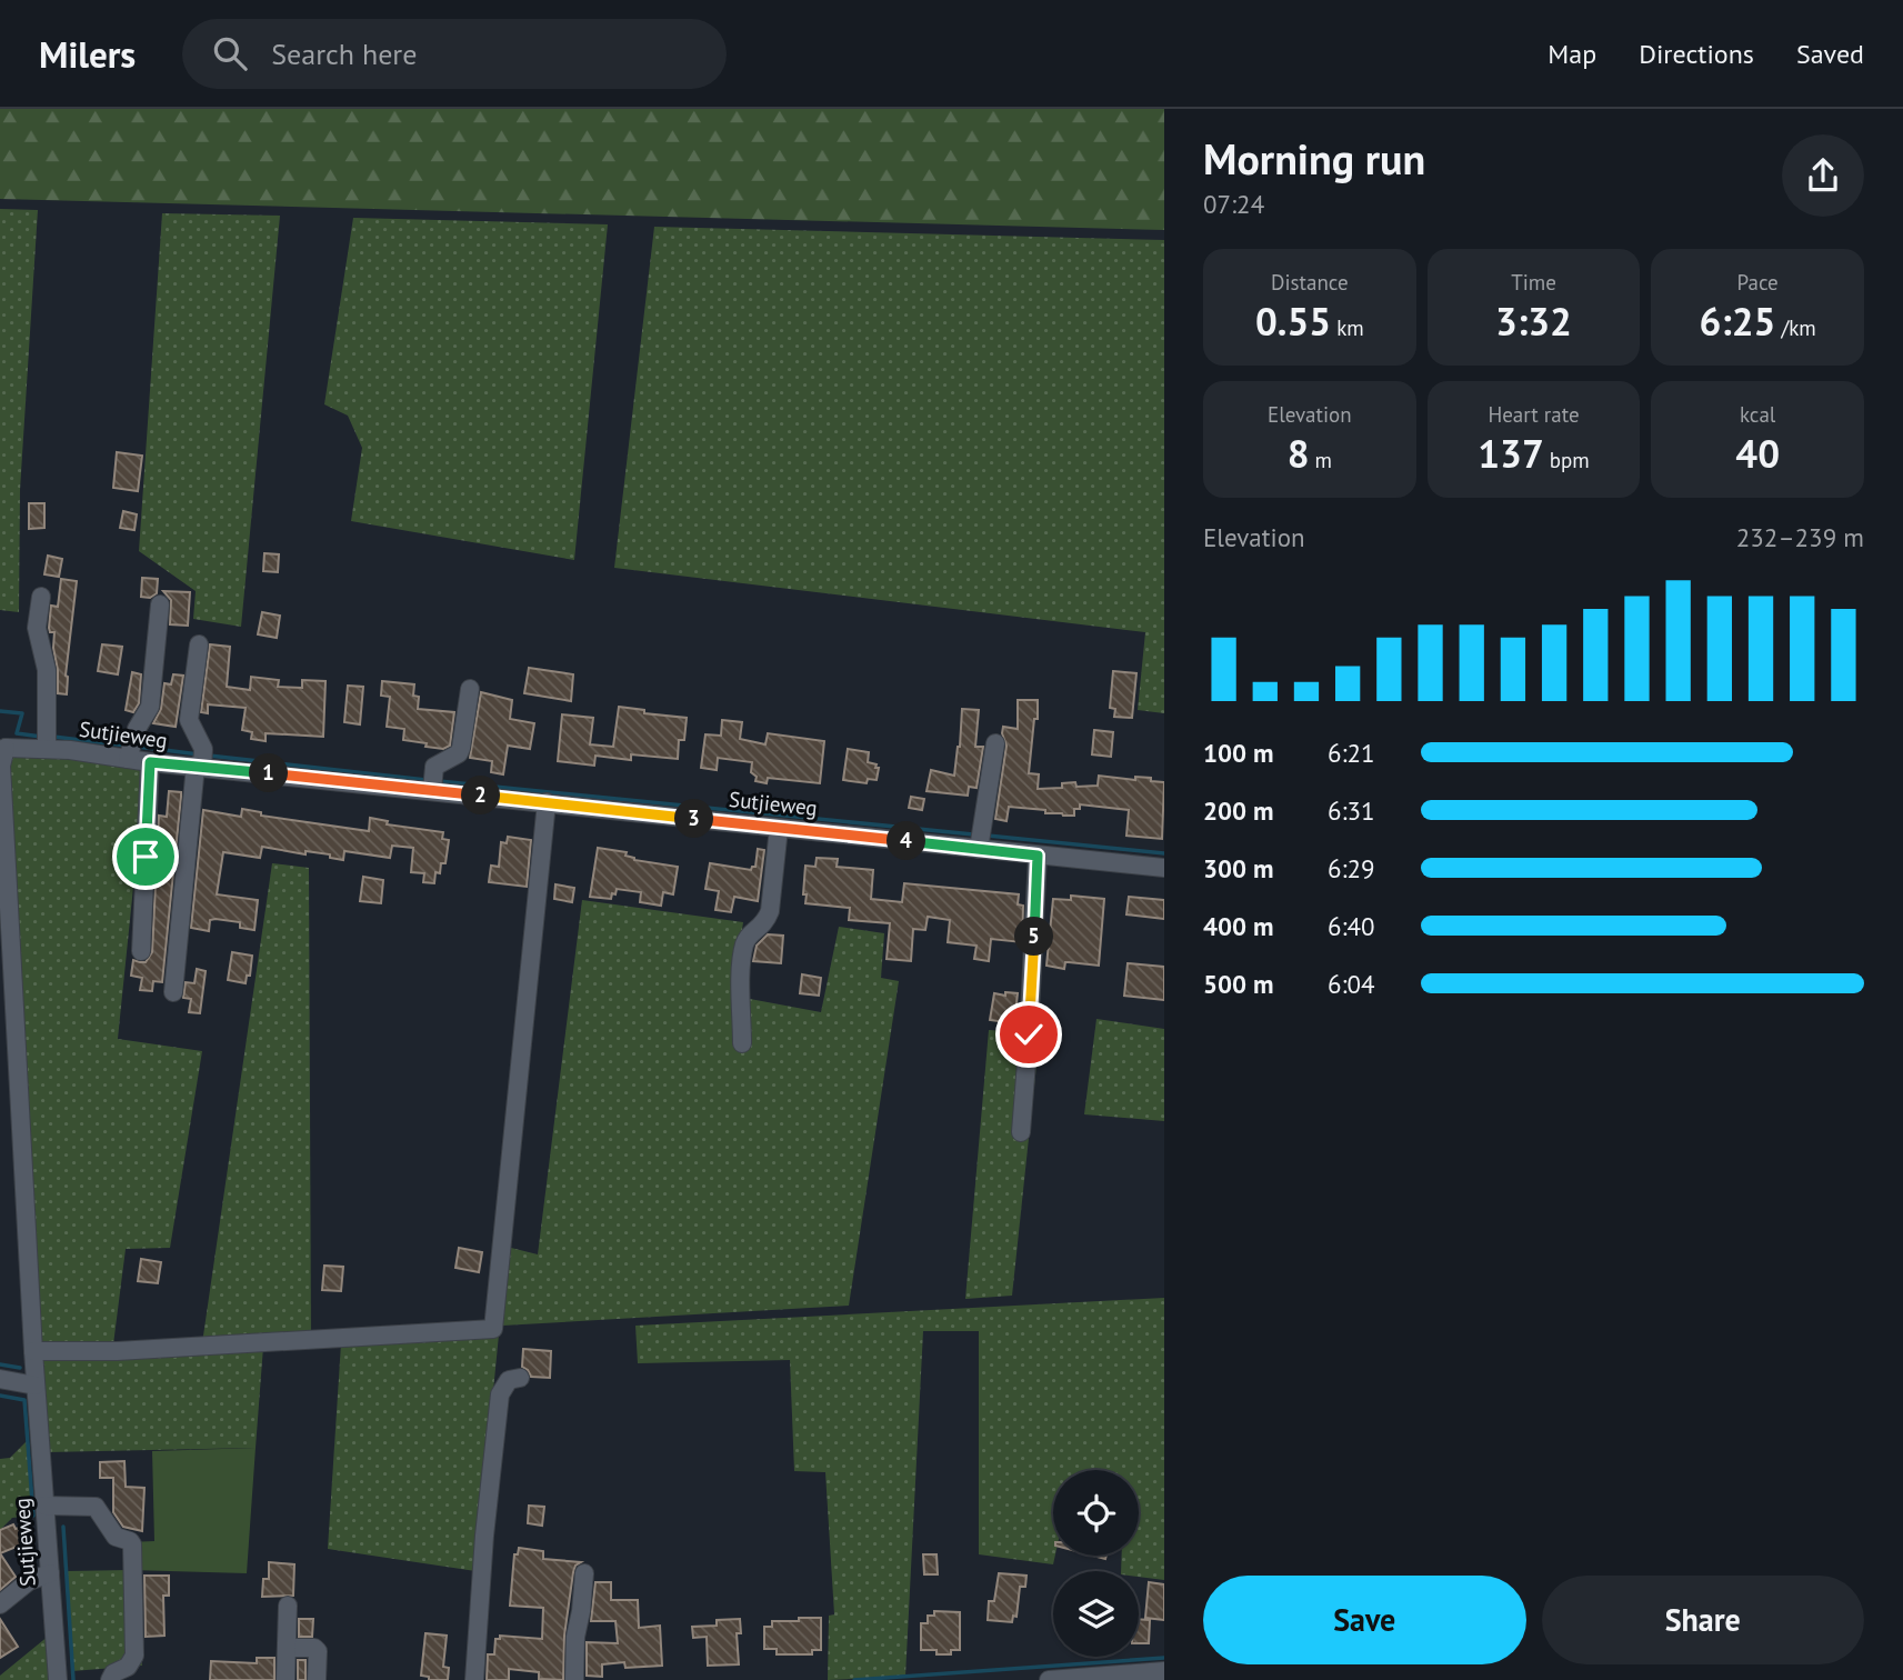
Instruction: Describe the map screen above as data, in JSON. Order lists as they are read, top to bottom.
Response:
{
  "streets": {
    "street": ["Sutjieweg"]
  },
  "page": {
    "header": "Milers",
    "search": "Search here",
    "nav": ["Map", "Directions", "Saved"],
    "heading": ["Morning run", "07:24"],
    "stats": [
      ["Distance", "0.55 km"],
      ["Time", "3:32"],
      ["Pace", "6:25 /km"],
      ["Elevation", "8 m"],
      ["Heart rate", "137 bpm"],
      ["kcal", "40"]
    ],
    "chart": ["Elevation", "232–239 m"],
    "list": [
      {
        "name": "100 m",
        "note": "6:21"
      },
      {
        "name": "200 m",
        "note": "6:31"
      },
      {
        "name": "300 m",
        "note": "6:29"
      },
      {
        "name": "400 m",
        "note": "6:40"
      },
      {
        "name": "500 m",
        "note": "6:04"
      }
    ],
    "pins": [
      "1",
      "2",
      "3",
      "4",
      "5"
    ],
    "buttons": ["Save", "Share"]
  }
}
